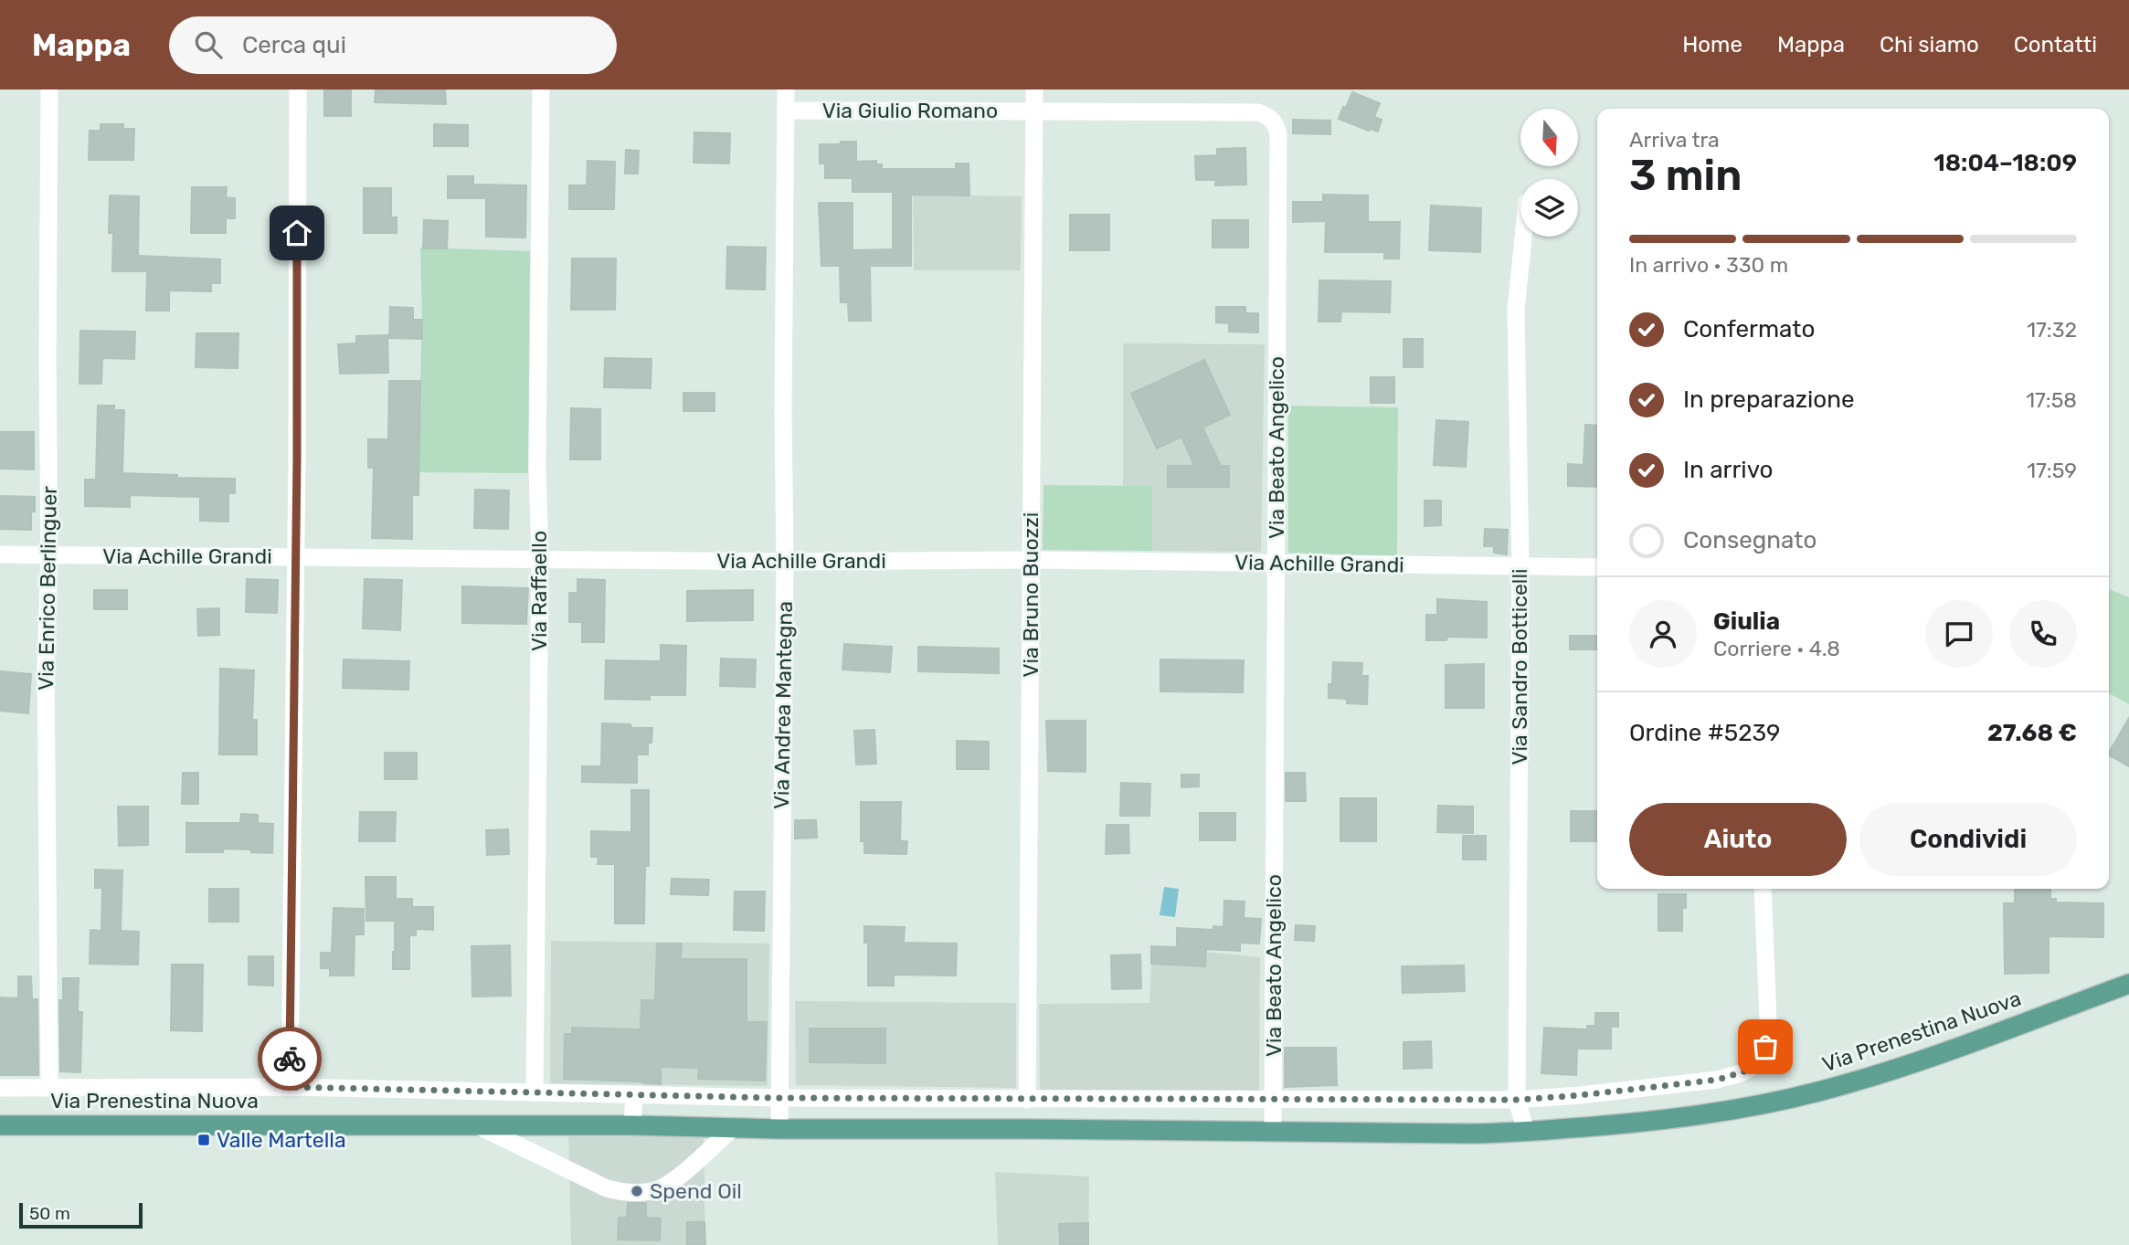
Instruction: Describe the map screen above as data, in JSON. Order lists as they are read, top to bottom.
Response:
{
  "streets": {
    "main road": ["Via Prenestina Nuova"],
    "street": [
      "Via Giulio Romano",
      "Via Beato Angelico",
      "Via Achille Grandi",
      "Via Enrico Berlinguer",
      "Via Raffaello",
      "Via Bruno Buozzi",
      "Via Sandro Botticelli",
      "Via Andrea Mantegna"
    ]
  },
  "crossings": [
    ["Via Giulio Romano", "Via Beato Angelico"],
    ["Via Giulio Romano", "Via Bruno Buozzi"],
    ["Via Giulio Romano", "Via Andrea Mantegna"],
    ["Via Beato Angelico", "Via Achille Grandi"],
    ["Via Beato Angelico", "Via Bruno Buozzi"],
    ["Via Beato Angelico", "Via Prenestina Nuova"],
    ["Via Achille Grandi", "Via Enrico Berlinguer"],
    ["Via Achille Grandi", "Via Raffaello"],
    ["Via Achille Grandi", "Via Bruno Buozzi"],
    ["Via Achille Grandi", "Via Sandro Botticelli"],
    ["Via Achille Grandi", "Via Andrea Mantegna"],
    ["Via Sandro Botticelli", "Via Prenestina Nuova"],
    ["Via Andrea Mantegna", "Via Prenestina Nuova"]
  ],
  "places": {
    "transit": ["Valle Martella"],
    "other": ["Spend Oil"]
  },
  "scale_bar": "50 m",
  "north": "bottom",
  "page": {
    "header": "Mappa",
    "search": "Cerca qui",
    "nav": [
      "Home",
      "Mappa",
      "Chi siamo",
      "Contatti"
    ],
    "heading": ["3 min", "Arriva tra", "18:04–18:09"],
    "panel": [
      "Giulia",
      "Corriere · 4.8",
      "Ordine #5239",
      "27.68 €"
    ],
    "bar": "In arrivo · 330 m",
    "list": [
      ["Confermato", "17:32"],
      ["In preparazione", "17:58"],
      ["In arrivo", "17:59"],
      "Consegnato"
    ],
    "buttons": ["Aiuto", "Condividi"],
    "scale": "50 m"
  }
}
